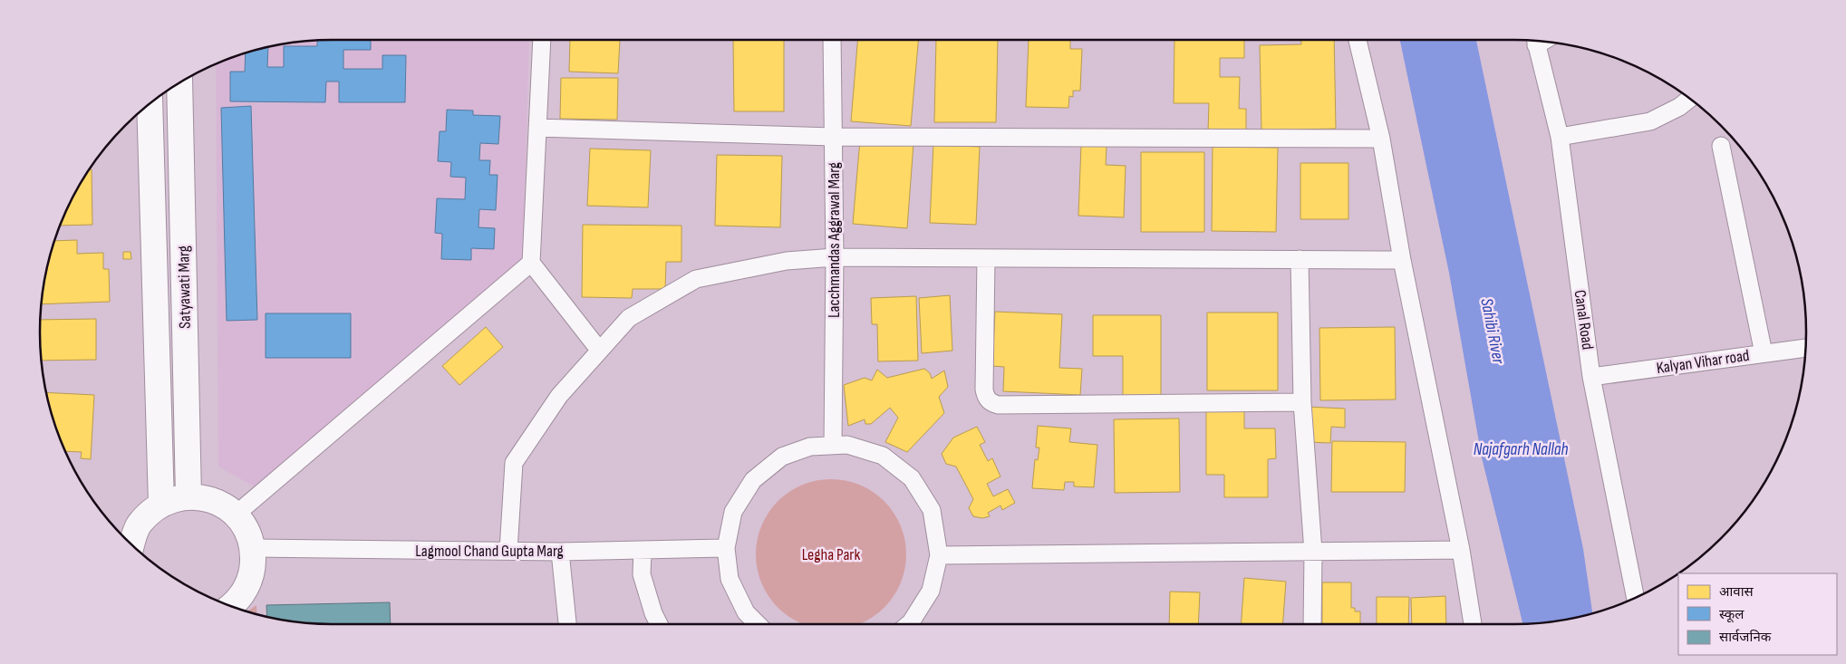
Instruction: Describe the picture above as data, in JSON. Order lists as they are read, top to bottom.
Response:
{
  "streets": {
    "street": [
      "Lacchmandas Aggrawal Marg",
      "Satyawati Marg",
      "Canal Road",
      "Kalyan Vihar road",
      "Lagmool Chand Gupta Marg"
    ]
  },
  "crossings": [
    ["Canal Road", "Kalyan Vihar road"]
  ],
  "water": ["Sahibi River", "Najafgarh Nallah"],
  "parks": ["Legha Park"],
  "legend": ["आवास", "स्कूल", "सार्वजनिक"]
}
